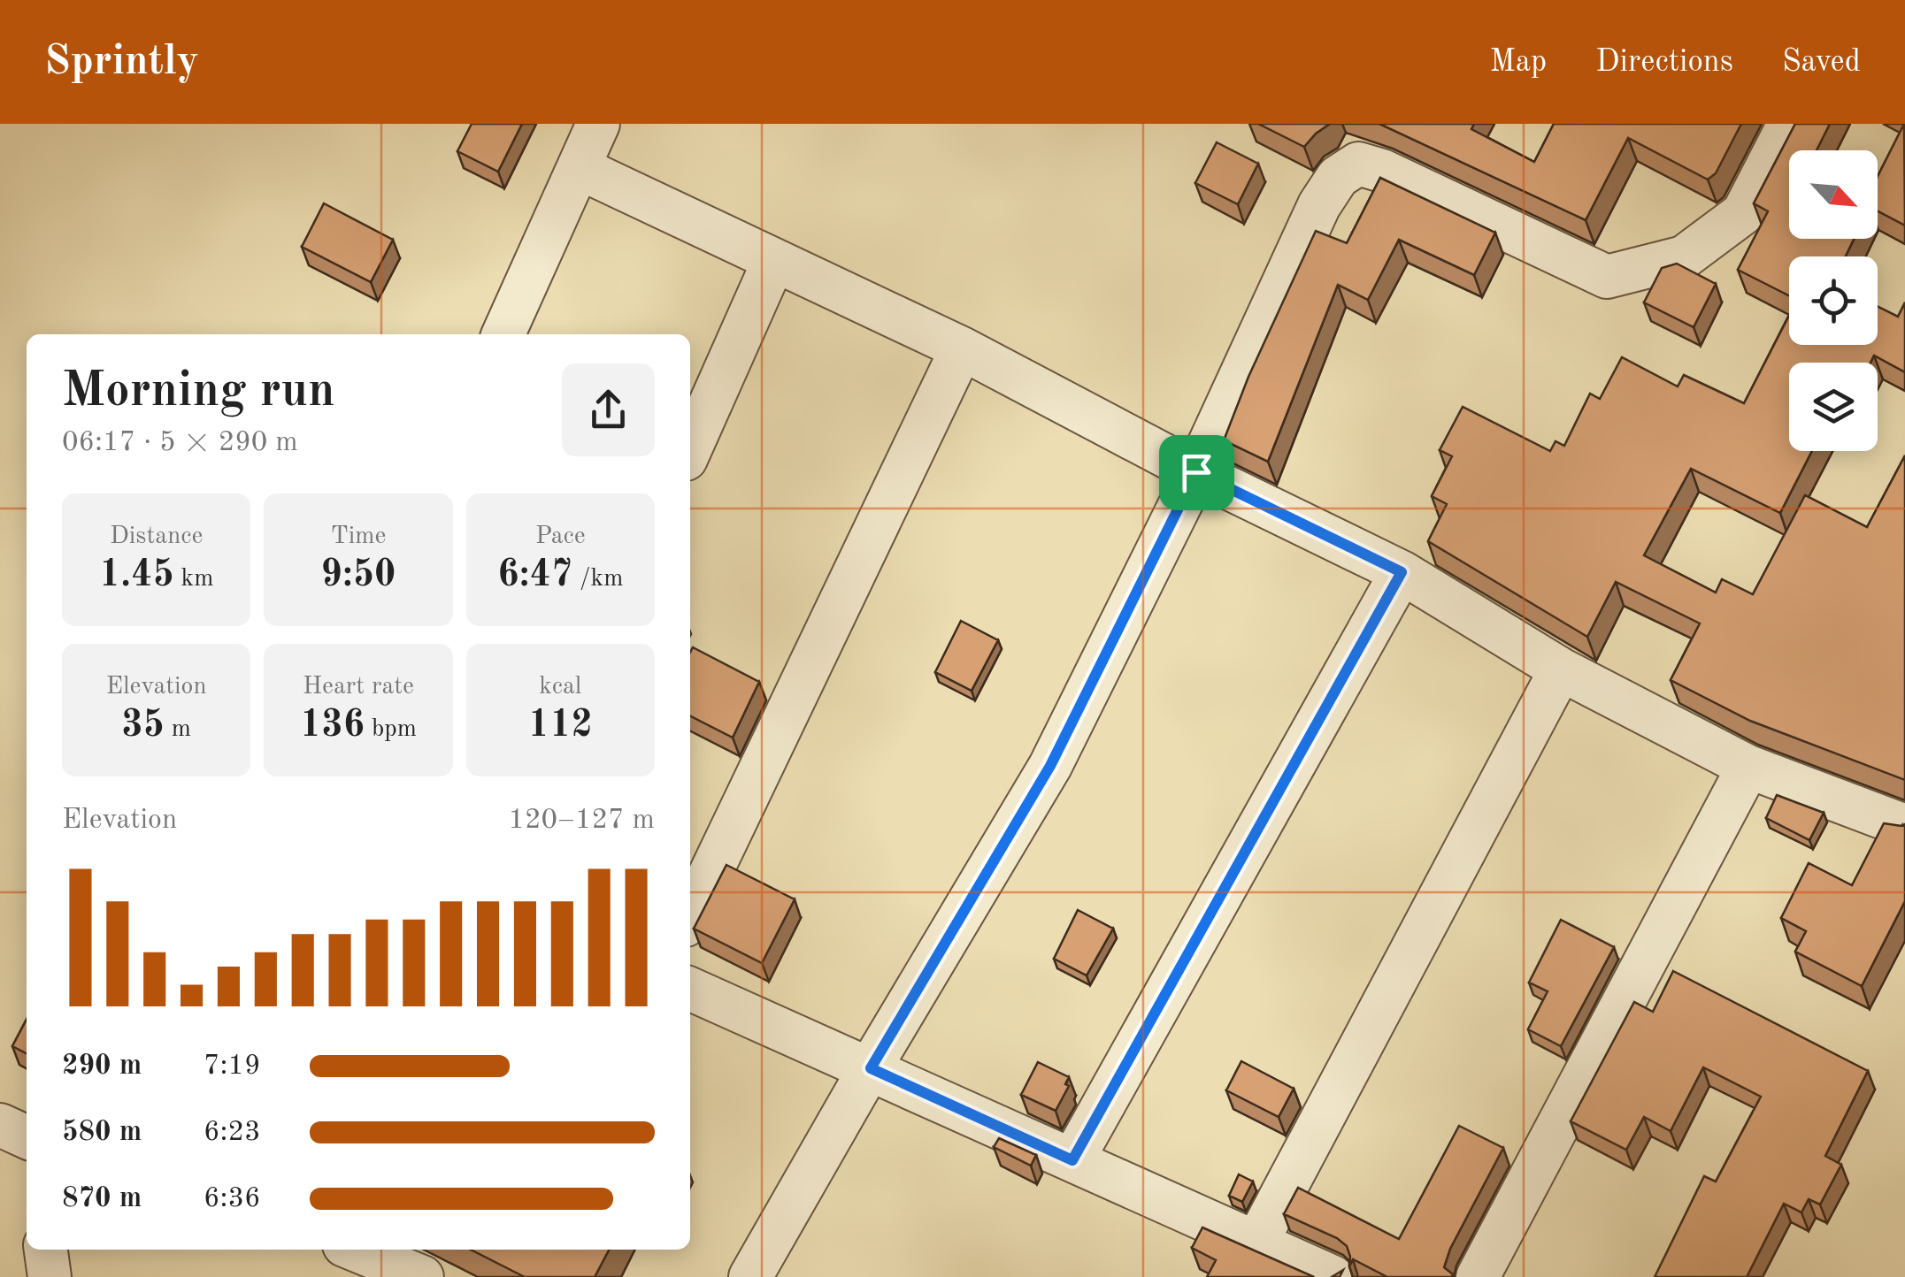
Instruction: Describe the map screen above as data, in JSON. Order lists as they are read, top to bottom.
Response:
{
  "north": "bottom right",
  "page": {
    "header": "Sprintly",
    "nav": ["Map", "Directions", "Saved"],
    "heading": ["Morning run", "06:17 · 5 × 290 m"],
    "stats": [
      ["Distance", "1.45 km"],
      ["Time", "9:50"],
      ["Pace", "6:47 /km"],
      ["Elevation", "35 m"],
      ["Heart rate", "136 bpm"],
      ["kcal", "112"]
    ],
    "chart": ["Elevation", "120–127 m"],
    "list": [
      {
        "name": "290 m",
        "note": "7:19"
      },
      {
        "name": "580 m",
        "note": "6:23"
      },
      {
        "name": "870 m",
        "note": "6:36"
      }
    ]
  }
}
